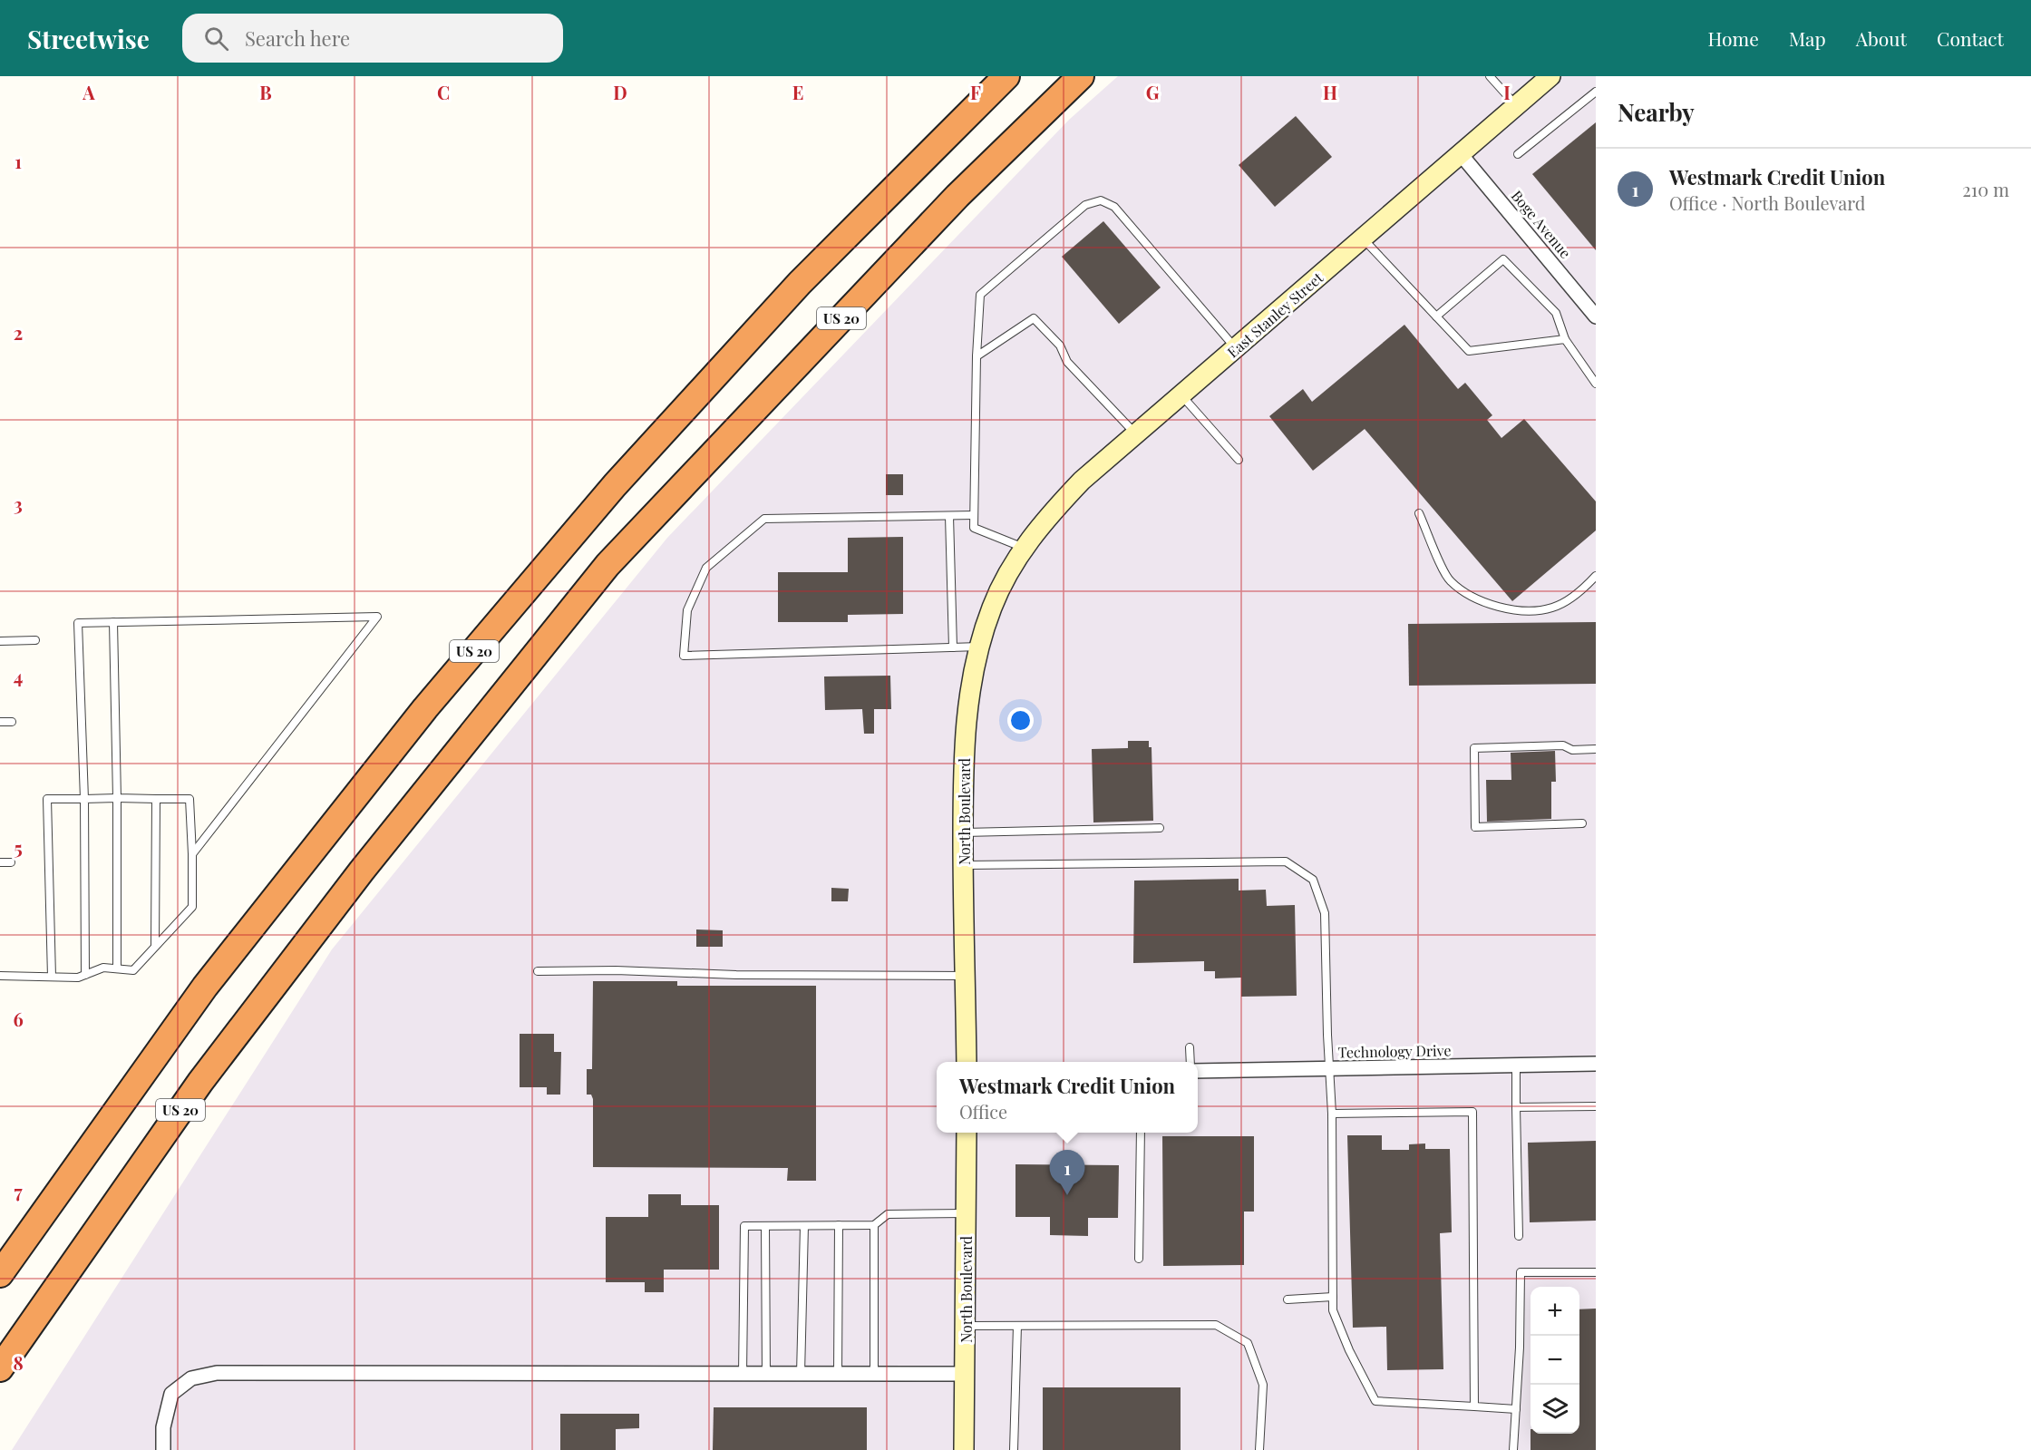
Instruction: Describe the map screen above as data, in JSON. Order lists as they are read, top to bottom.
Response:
{
  "streets": {
    "highway": ["US 20"],
    "street": [
      "Boge Avenue",
      "East Stanley Street",
      "North Boulevard",
      "Technology Drive"
    ]
  },
  "crossings": [
    ["Boge Avenue", "East Stanley Street"],
    ["East Stanley Street", "North Boulevard"]
  ],
  "page": {
    "header": "Streetwise",
    "search": "Search here",
    "nav": [
      "Home",
      "Map",
      "About",
      "Contact"
    ],
    "heading": "Nearby",
    "list": [
      {
        "mark": "1",
        "name": "Westmark Credit Union",
        "note": "Office · North Boulevard",
        "value": "210 m"
      }
    ],
    "popup": ["Westmark Credit Union", "Office"],
    "pins": "1",
    "map_buttons": ["+", "−"]
  },
  "grid": {
    "columns": [
      "A",
      "B",
      "C",
      "D",
      "E",
      "F",
      "G",
      "H",
      "I"
    ],
    "rows": [
      "1",
      "2",
      "3",
      "4",
      "5",
      "6",
      "7",
      "8"
    ]
  }
}
